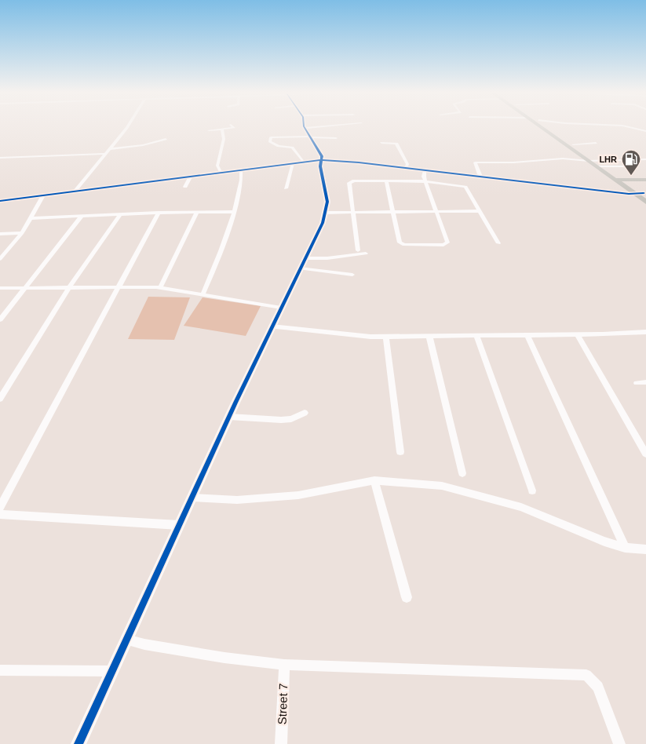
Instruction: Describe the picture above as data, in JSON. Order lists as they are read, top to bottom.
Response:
{
  "streets": {
    "street": ["Street 7"]
  },
  "places": {
    "fuel station": ["LHR"]
  }
}
